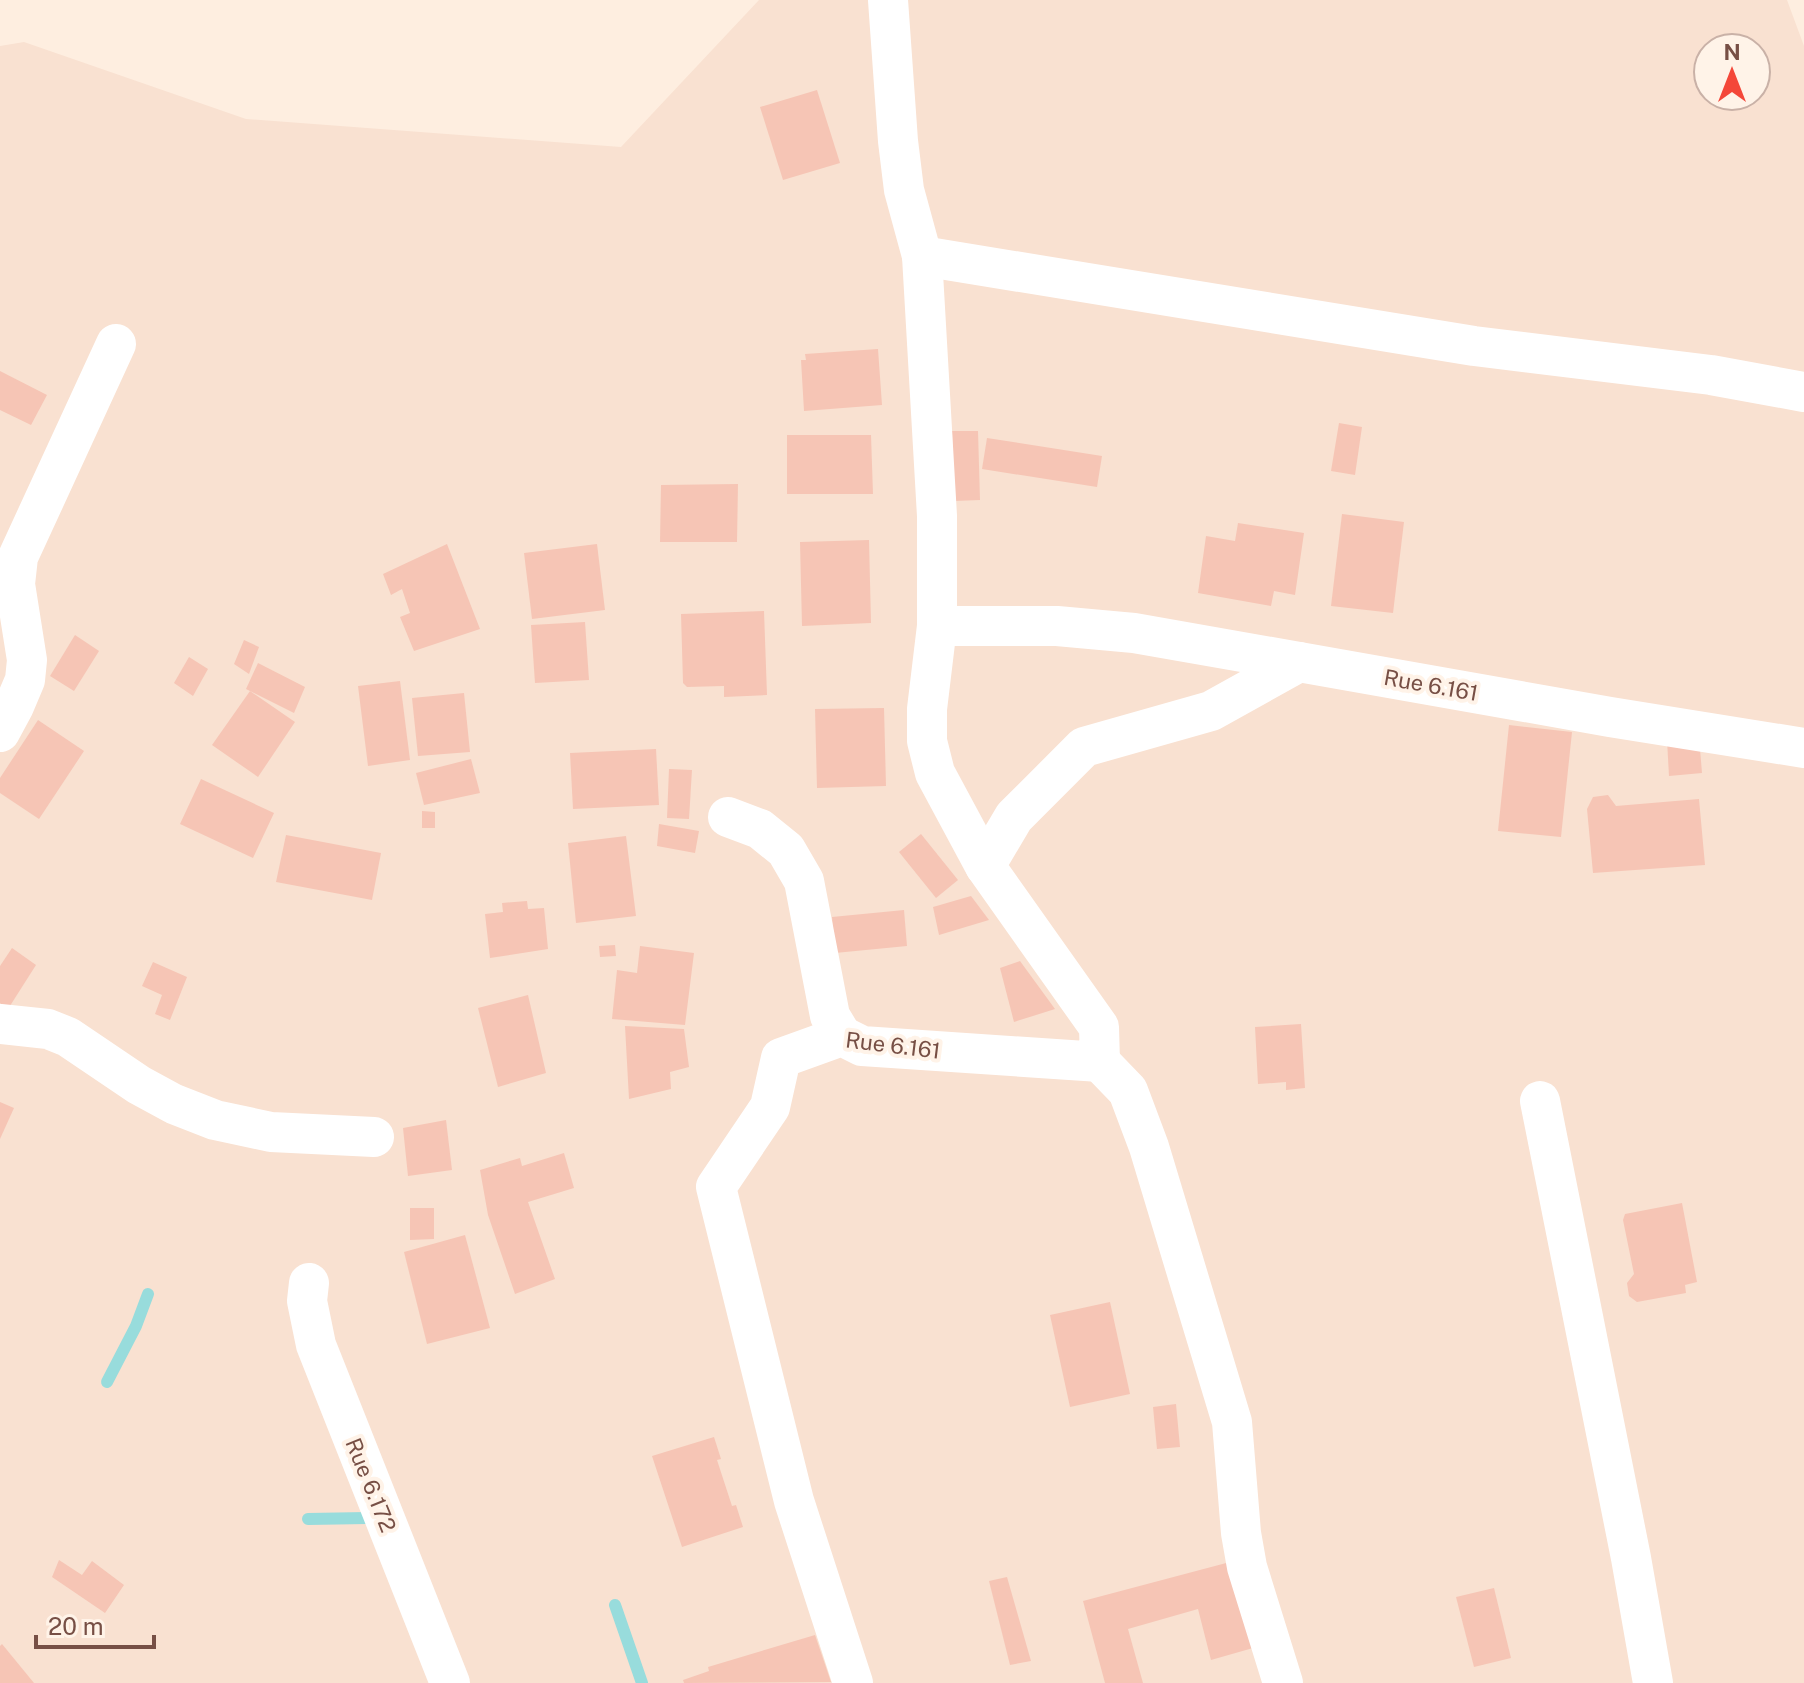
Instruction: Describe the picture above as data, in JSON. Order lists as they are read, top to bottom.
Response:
{
  "streets": {
    "street": ["Rue 6.161", "Rue 6.172"]
  },
  "scale_bar": "20 m",
  "north": "top"
}
